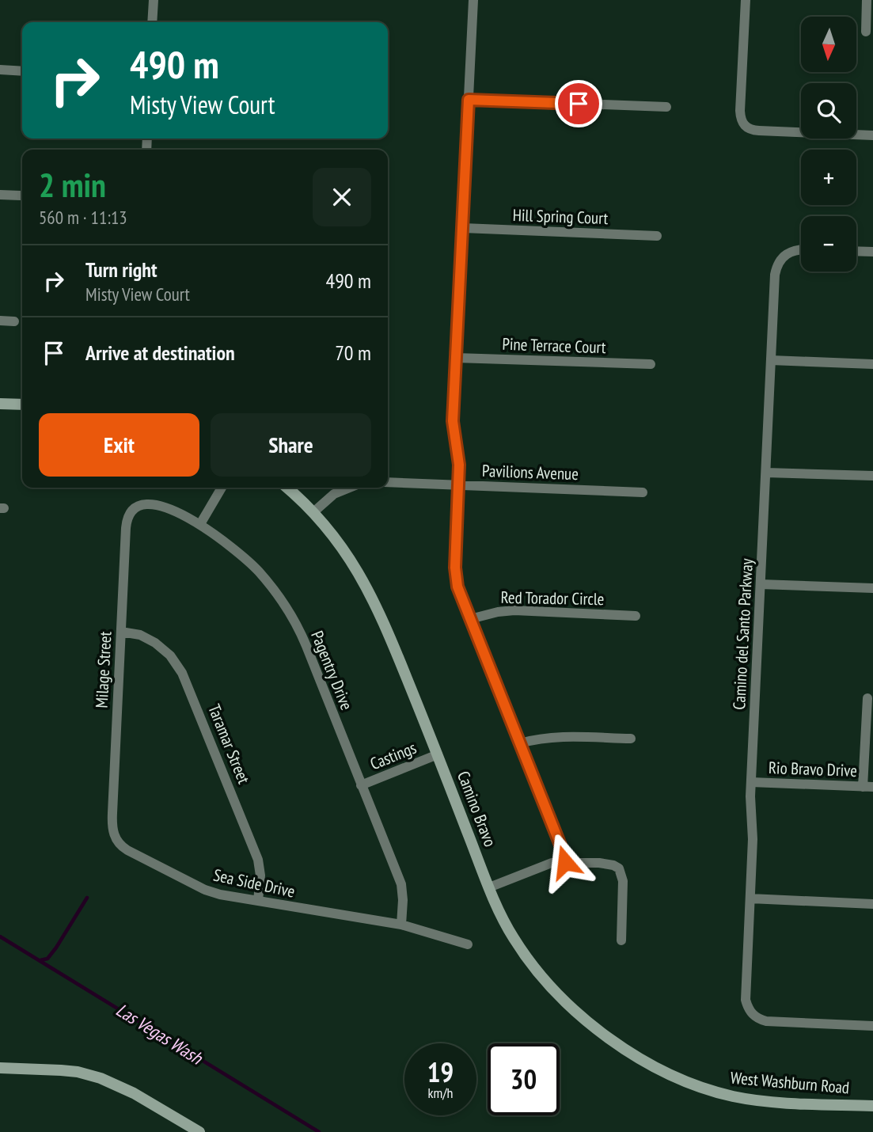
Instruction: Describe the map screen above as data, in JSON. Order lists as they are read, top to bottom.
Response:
{
  "streets": {
    "street": [
      "Hill Spring Court",
      "Pine Terrace Court",
      "Pavilions Avenue",
      "Red Torador Circle",
      "Camino del Santo Parkway",
      "Milage Street",
      "Pagentry Drive",
      "Taramar Street",
      "Castings",
      "Rio Bravo Drive",
      "Camino Bravo",
      "Sea Side Drive",
      "West Washburn Road"
    ]
  },
  "crossings": [
    ["Camino del Santo Parkway", "Rio Bravo Drive"],
    ["Milage Street", "Pagentry Drive"],
    ["Milage Street", "Taramar Street"],
    ["Milage Street", "Sea Side Drive"],
    ["Pagentry Drive", "Castings"],
    ["Pagentry Drive", "Sea Side Drive"],
    ["Taramar Street", "Sea Side Drive"],
    ["Castings", "Camino Bravo"],
    ["Camino Bravo", "West Washburn Road"]
  ],
  "water": ["Las Vegas Wash"],
  "north": "bottom",
  "page": {
    "map_buttons": ["+", "−"],
    "turn": ["490 m", "Misty View Court"],
    "heading": ["2 min", "560 m · 11:13"],
    "list": [
      {
        "name": "Turn right",
        "note": "Misty View Court",
        "value": "490 m"
      },
      {
        "name": "Arrive at destination",
        "value": "70 m"
      }
    ],
    "buttons": ["Exit", "Share"],
    "speed": "19 km/h",
    "limit": "30"
  }
}
